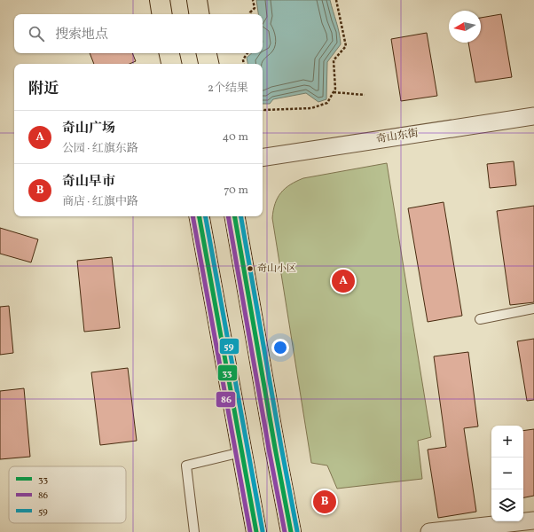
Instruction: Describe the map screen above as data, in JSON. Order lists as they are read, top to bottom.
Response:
{
  "streets": {
    "street": ["奇山东街"]
  },
  "places": ["奇山小区"],
  "lines": ["transit line 33", "transit line 86", "transit line 59"],
  "legend": ["33", "86", "59"],
  "north": "left",
  "page": {
    "search": "搜索地点",
    "heading": ["附近", "2个结果"],
    "list": [
      {
        "mark": "A",
        "name": "奇山广场",
        "note": "公园 · 红旗东路",
        "value": "40 m"
      },
      {
        "mark": "B",
        "name": "奇山早市",
        "note": "商店 · 红旗中路",
        "value": "70 m"
      }
    ],
    "pins": ["A", "B"],
    "map_buttons": ["+", "−"]
  }
}
